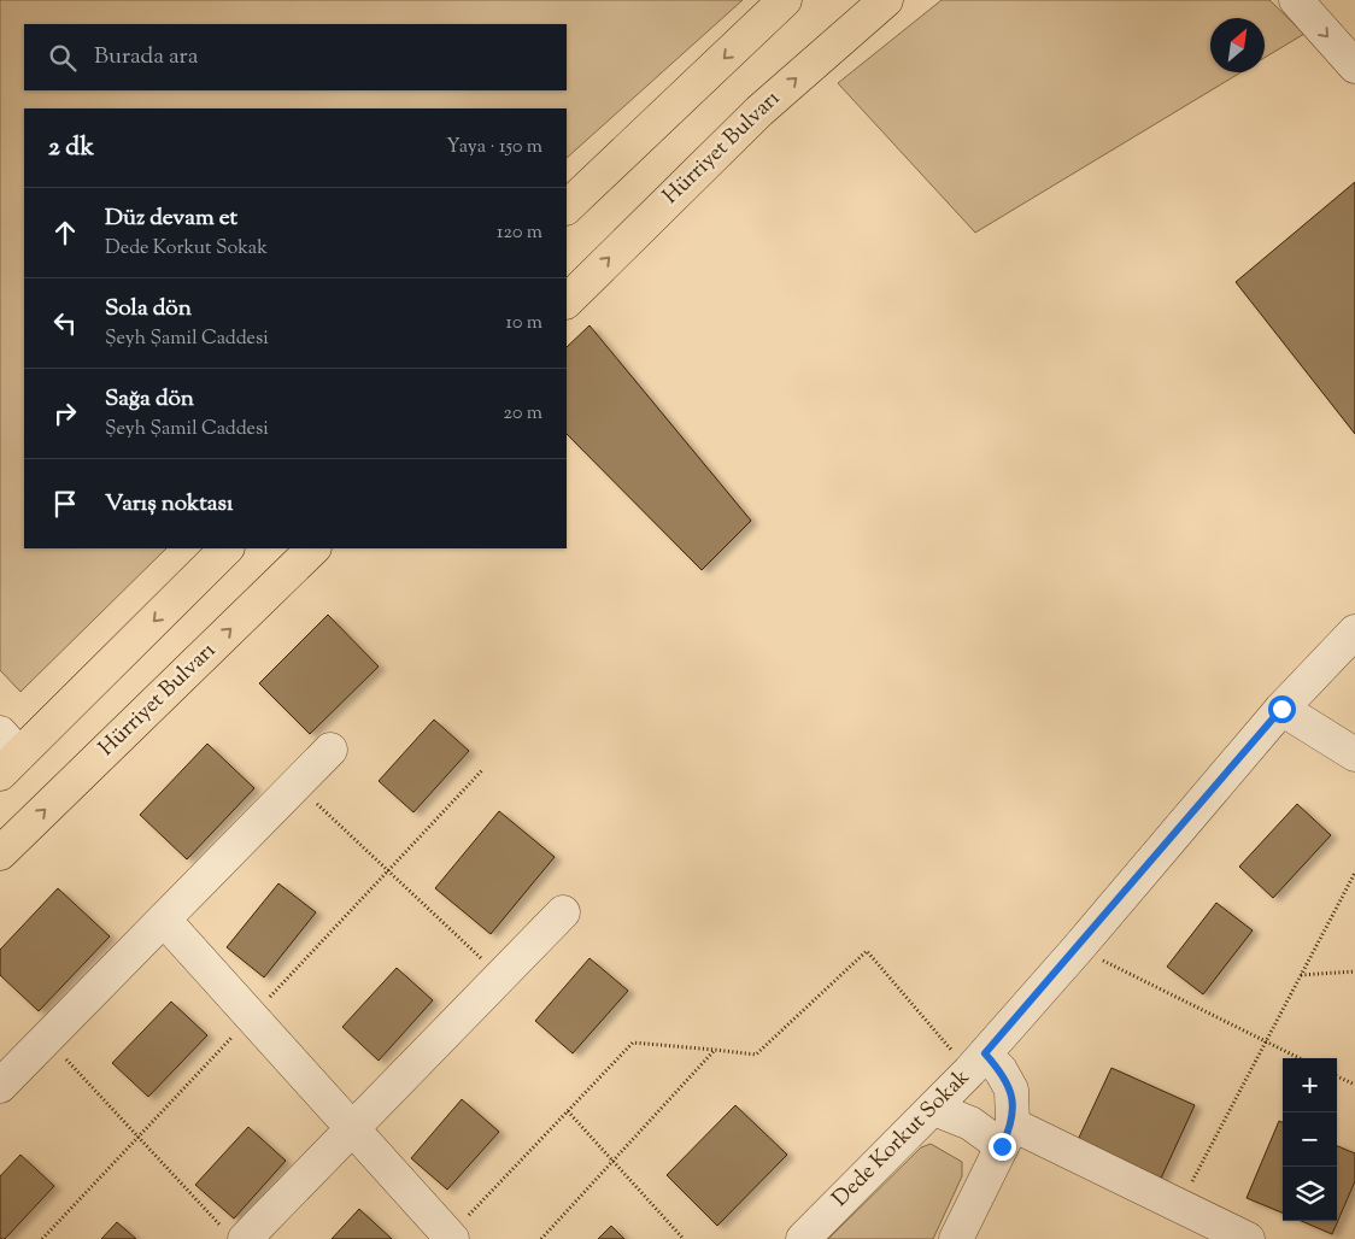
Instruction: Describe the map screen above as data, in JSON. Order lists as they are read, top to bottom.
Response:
{
  "streets": {
    "main road": ["Hürriyet Bulvarı"],
    "street": ["Dede Korkut Sokak"]
  },
  "north": "top right",
  "page": {
    "search": "Burada ara",
    "heading": ["2 dk", "Yaya · 150 m"],
    "list": [
      ["Düz devam et", "Dede Korkut Sokak", "120 m"],
      ["Sola dön", "Şeyh Şamil Caddesi", "10 m"],
      ["Sağa dön", "Şeyh Şamil Caddesi", "20 m"],
      "Varış noktası"
    ],
    "map_buttons": ["+", "−"]
  }
}
